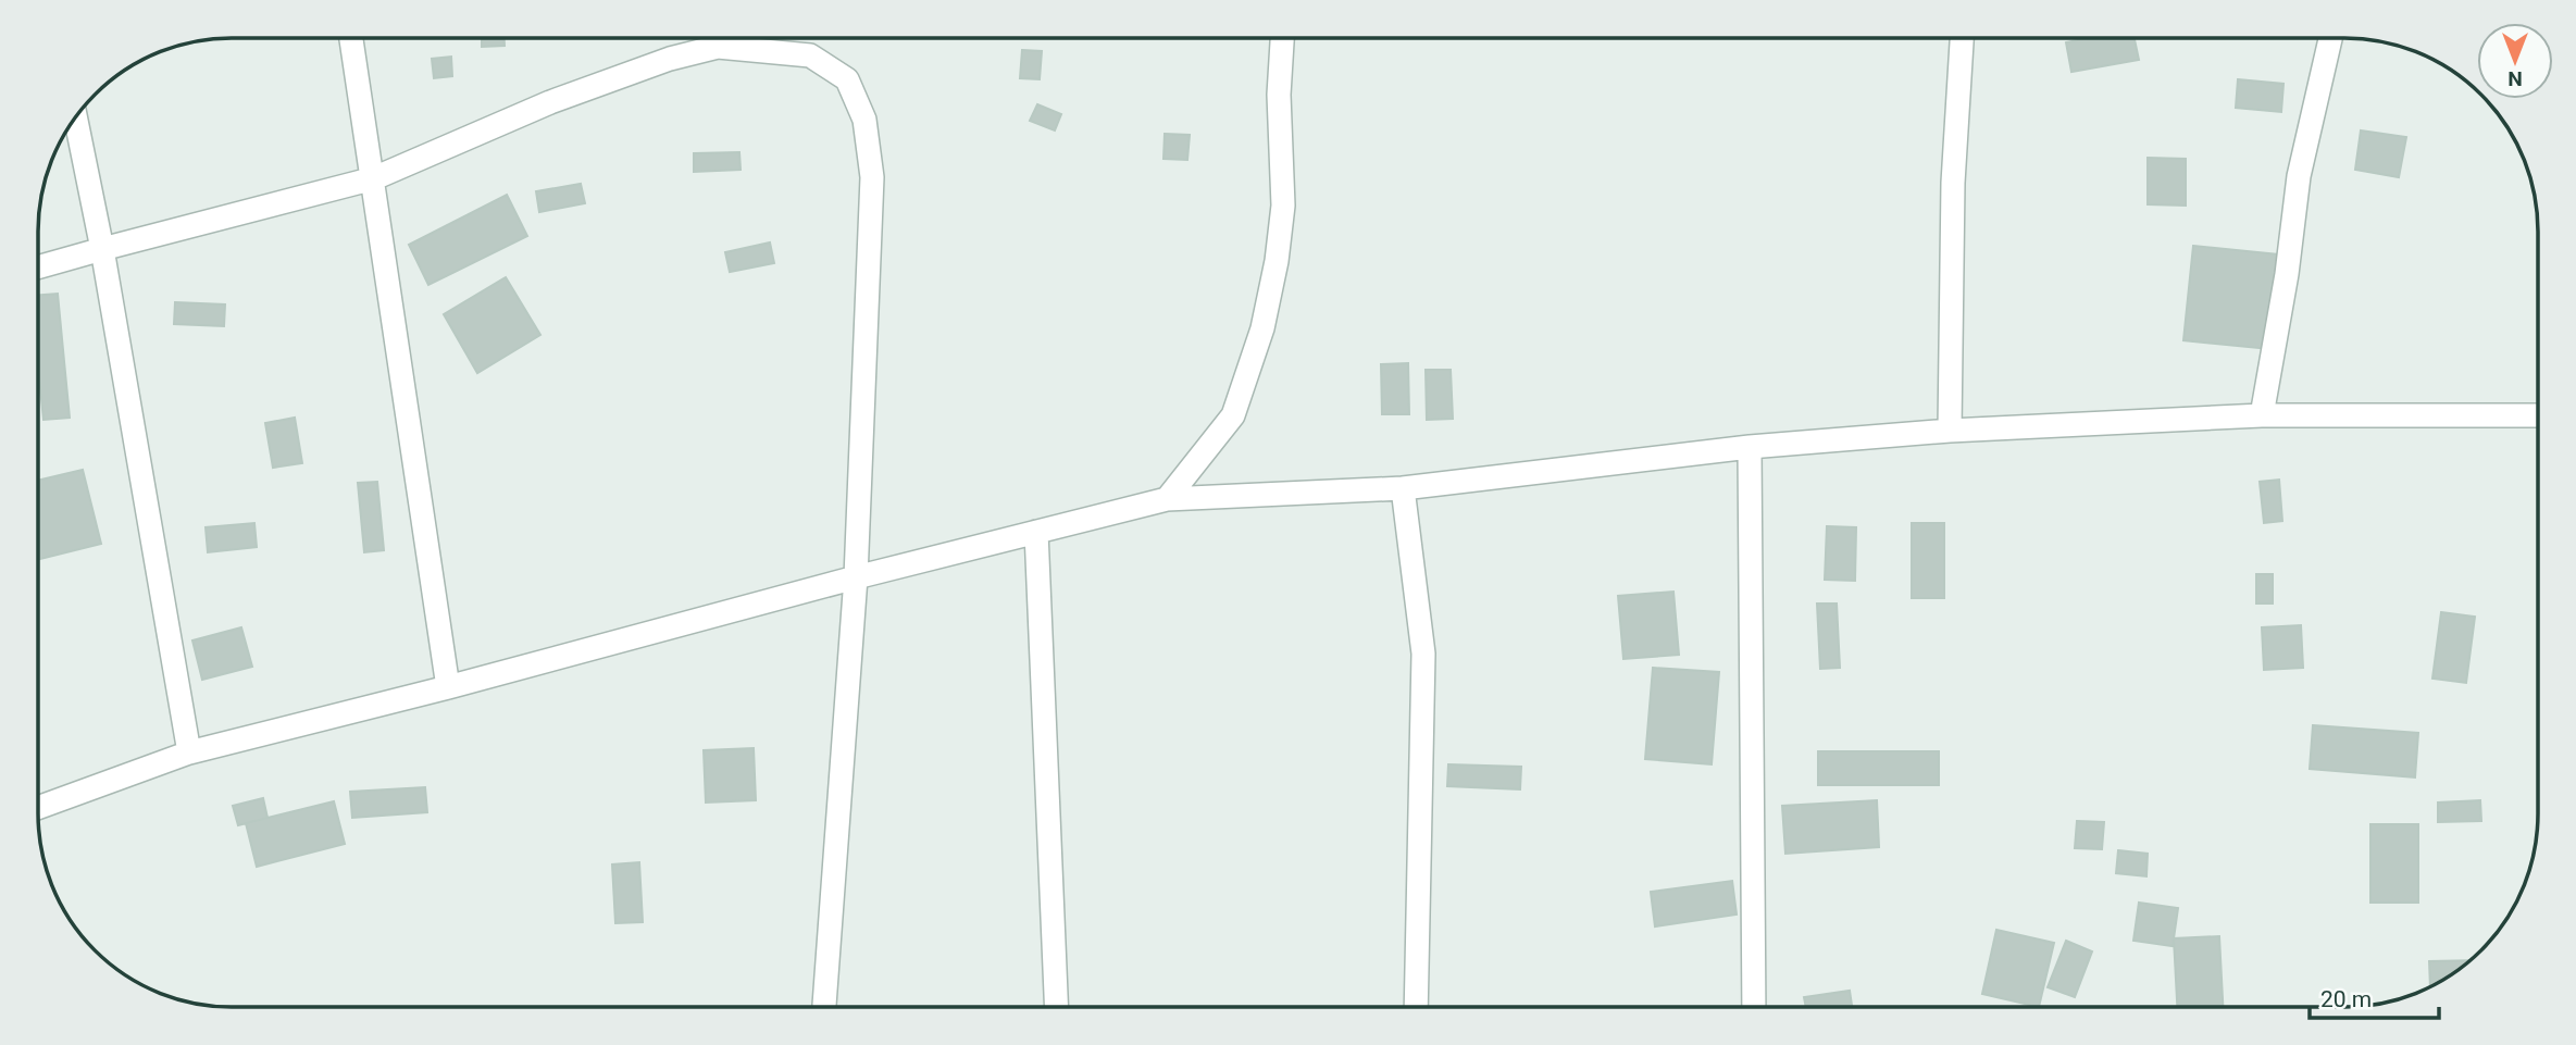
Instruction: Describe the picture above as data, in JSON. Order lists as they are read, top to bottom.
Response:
{
  "scale_bar": "20 m",
  "north": "bottom"
}
